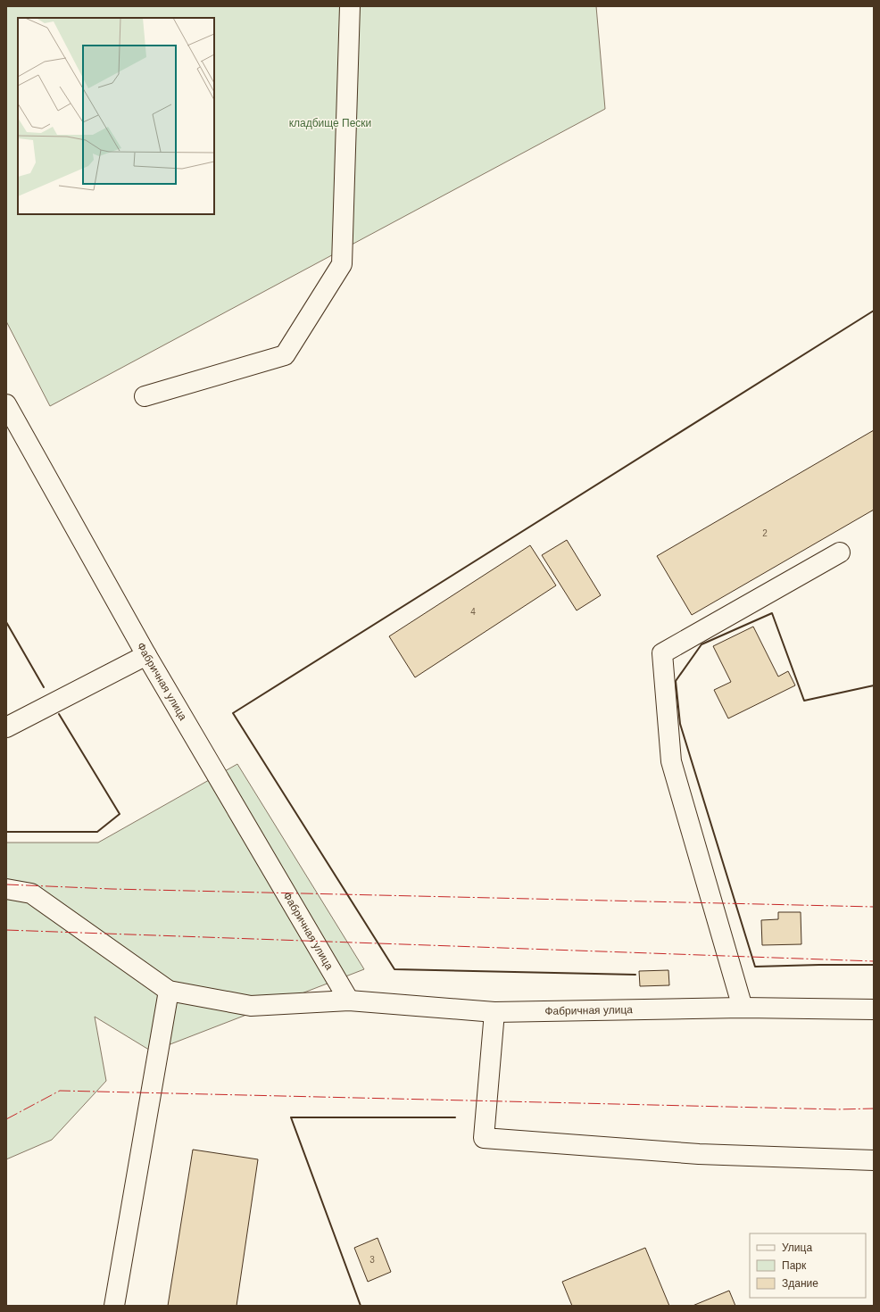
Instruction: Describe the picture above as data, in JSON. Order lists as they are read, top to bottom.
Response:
{
  "streets": {
    "street": ["Фабричная улица"]
  },
  "parks": ["кладбище Пески"],
  "house_numbers": ["2", "4", "3"],
  "legend": ["Улица", "Парк", "Здание"]
}
